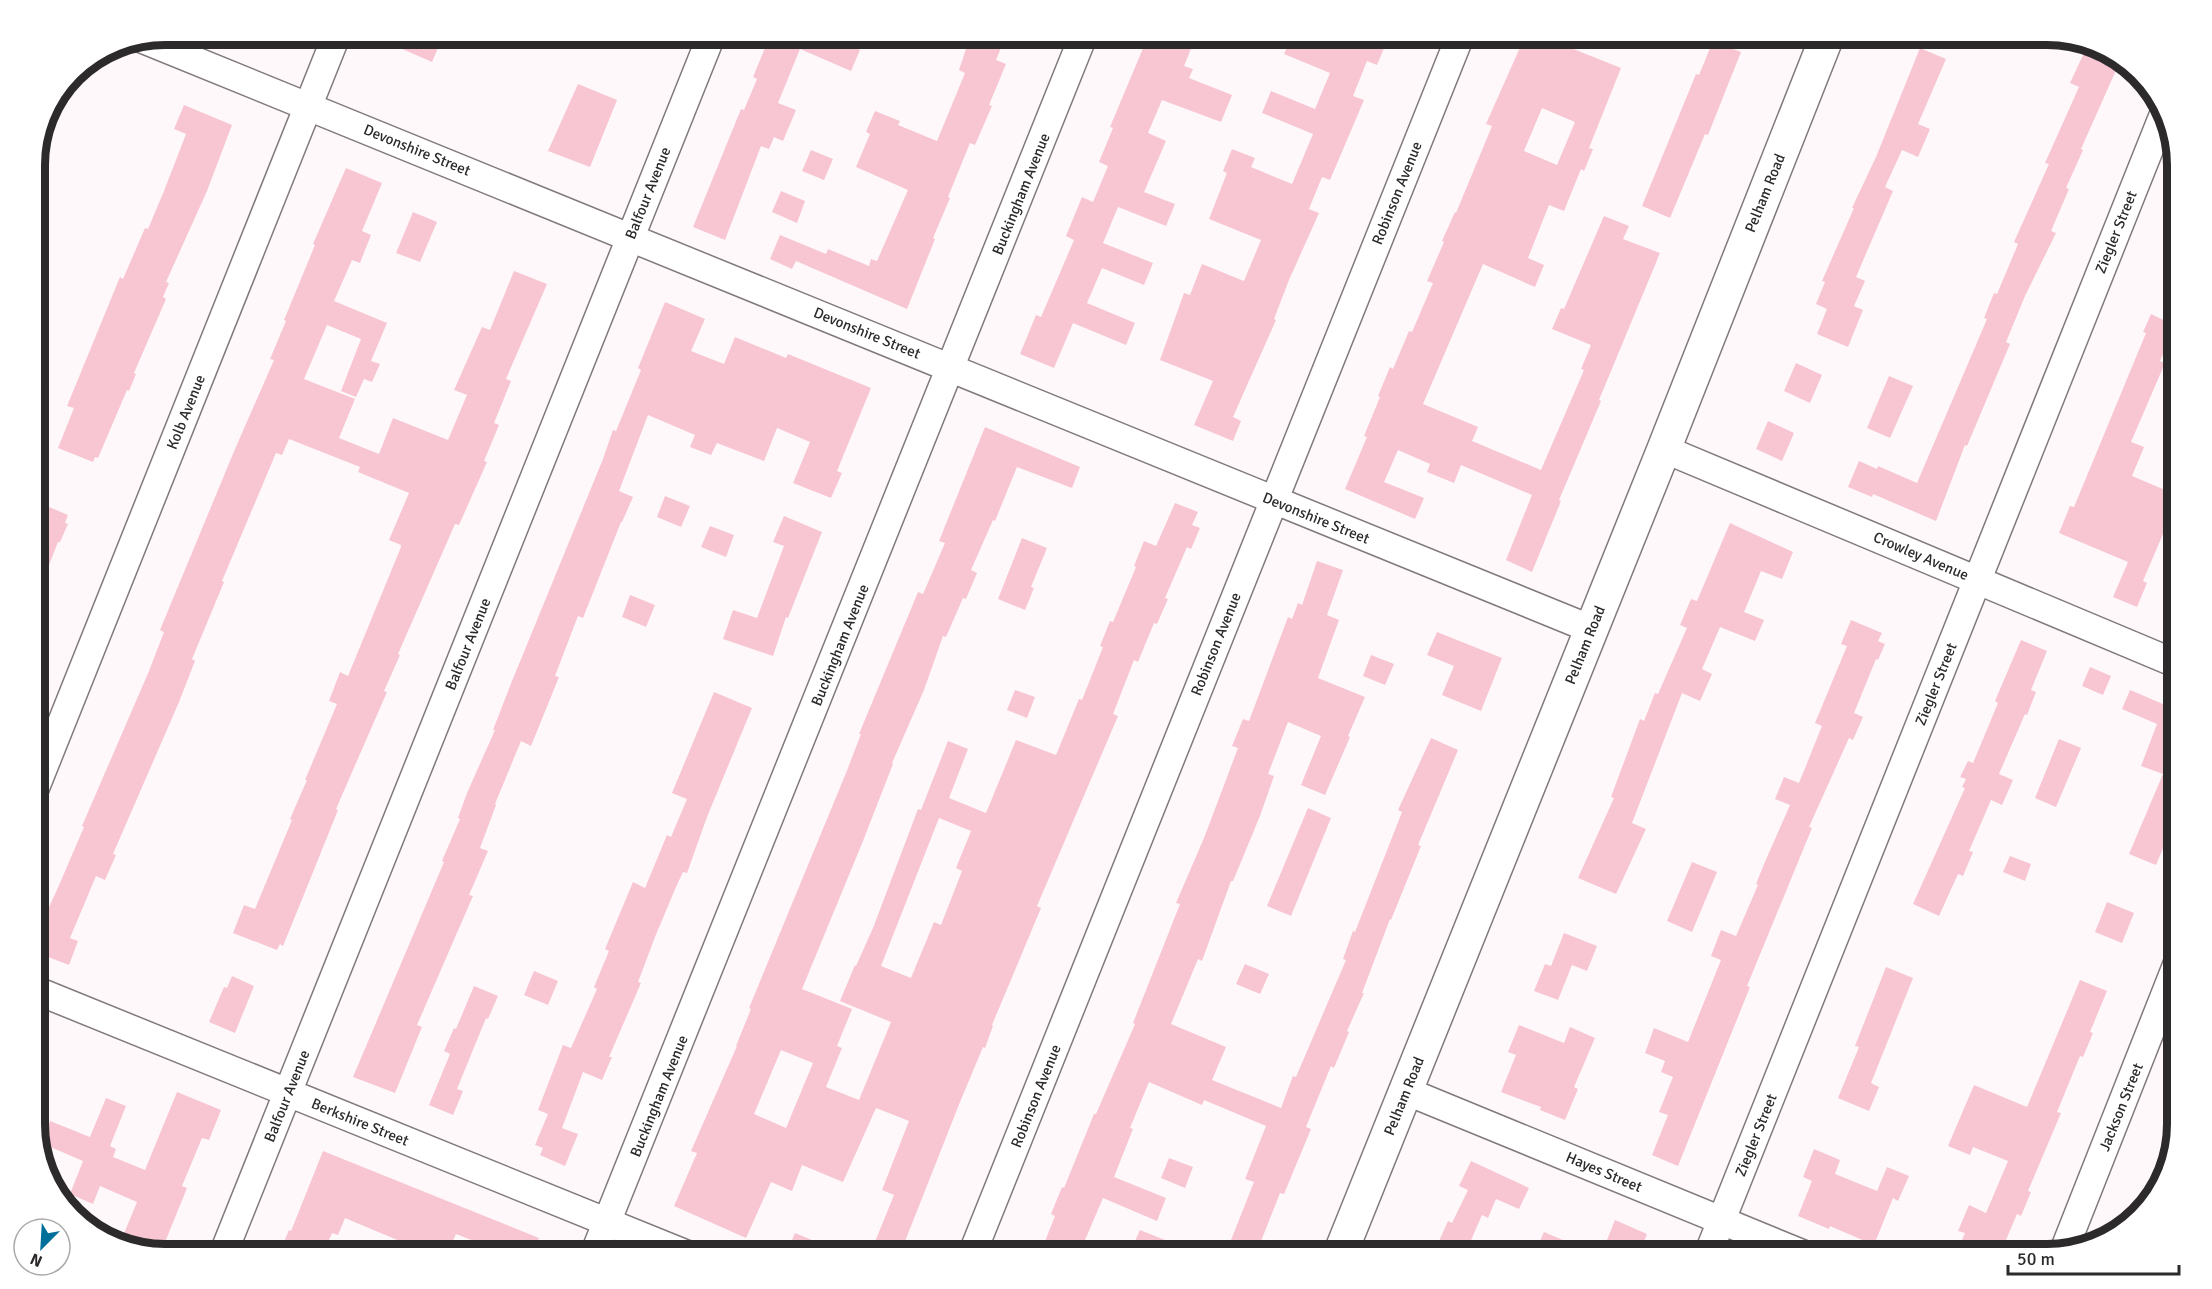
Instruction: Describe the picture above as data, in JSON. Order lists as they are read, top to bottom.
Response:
{
  "streets": {
    "main road": ["Pelham Road"],
    "street": [
      "Devonshire Street",
      "Balfour Avenue",
      "Robinson Avenue",
      "Buckingham Avenue",
      "Ziegler Street",
      "Kolb Avenue",
      "Crowley Avenue",
      "Jackson Street",
      "Berkshire Street",
      "Hayes Street"
    ]
  },
  "crossings": [
    ["Devonshire Street", "Balfour Avenue"],
    ["Devonshire Street", "Robinson Avenue"],
    ["Devonshire Street", "Pelham Road"],
    ["Devonshire Street", "Buckingham Avenue"],
    ["Devonshire Street", "Kolb Avenue"],
    ["Balfour Avenue", "Berkshire Street"],
    ["Pelham Road", "Crowley Avenue"],
    ["Pelham Road", "Hayes Street"],
    ["Buckingham Avenue", "Berkshire Street"],
    ["Ziegler Street", "Crowley Avenue"],
    ["Ziegler Street", "Hayes Street"]
  ],
  "scale_bar": "50 m",
  "north": "bottom left"
}
